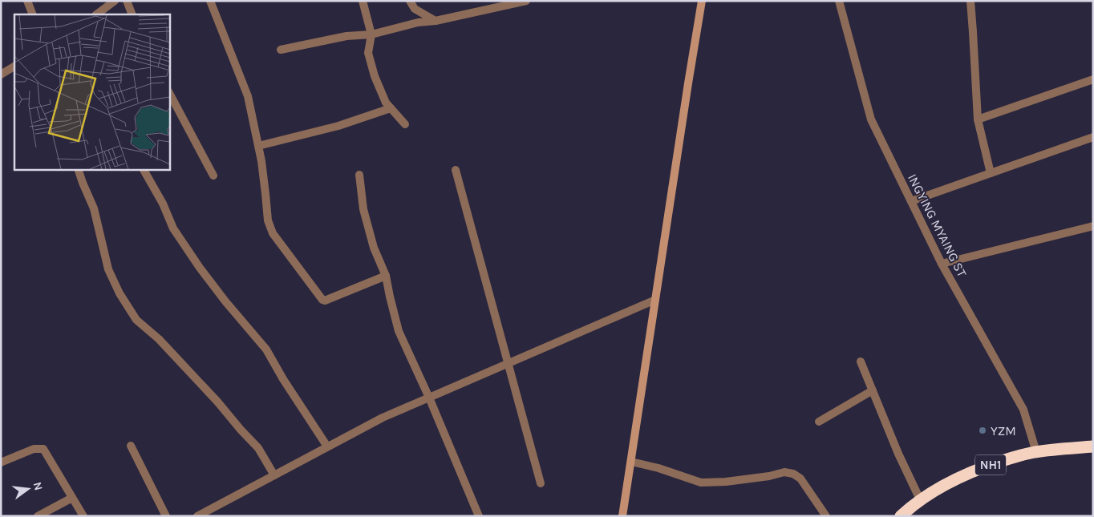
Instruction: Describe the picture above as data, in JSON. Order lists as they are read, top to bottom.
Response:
{
  "streets": {
    "highway": ["NH1"],
    "street": ["INGYING MYAING ST"]
  },
  "crossings": [
    ["INGYING MYAING ST", "NH1"]
  ],
  "places": ["YZM"],
  "north": "right"
}
